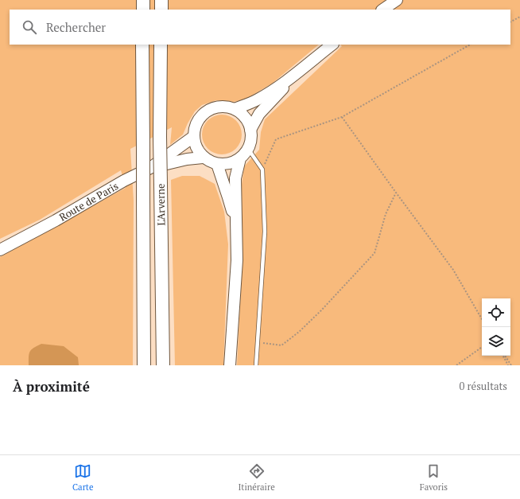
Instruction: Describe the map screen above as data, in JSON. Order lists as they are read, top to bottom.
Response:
{
  "streets": {
    "highway": ["L'Arverne"],
    "main road": ["Route de Paris"]
  },
  "page": {
    "search": "Rechercher",
    "heading": ["À proximité", "0 résultats"],
    "nav": ["Carte", "Itinéraire", "Favoris"]
  }
}
